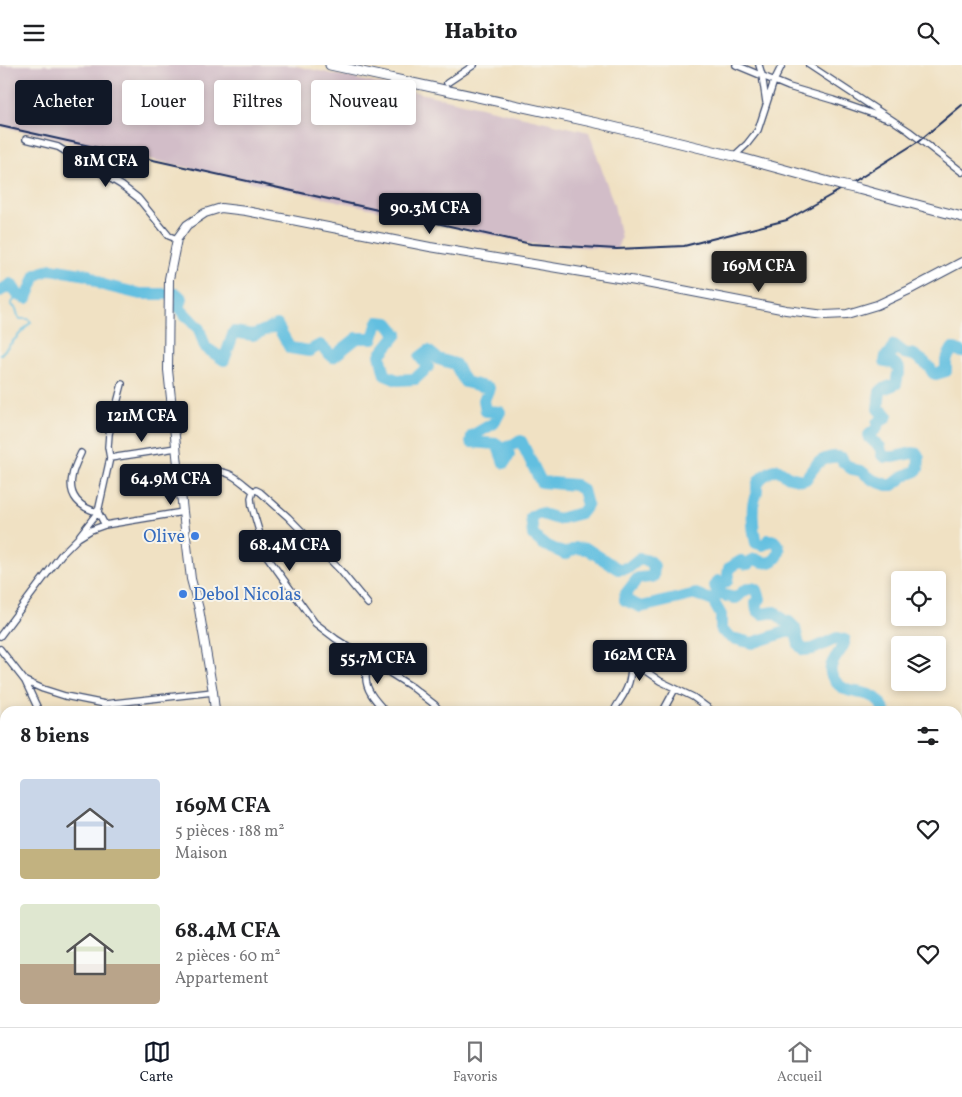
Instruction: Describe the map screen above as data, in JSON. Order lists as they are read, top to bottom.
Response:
{
  "places": ["Olive", "Debol Nicolas"],
  "page": {
    "header": "Habito",
    "chip": [
      "Acheter",
      "Louer",
      "Filtres",
      "Nouveau"
    ],
    "price": [
      "81M CFA",
      "90.3M CFA",
      "169M CFA",
      "121M CFA",
      "64.9M CFA",
      "68.4M CFA",
      "162M CFA",
      "55.7M CFA"
    ],
    "heading": "8 biens",
    "list": [
      {
        "name": "169M CFA",
        "note": "5 pièces · 188 m² · Maison"
      },
      {
        "name": "68.4M CFA",
        "note": "2 pièces · 60 m² · Appartement"
      }
    ],
    "tabs": ["Carte", "Favoris", "Accueil"]
  }
}
